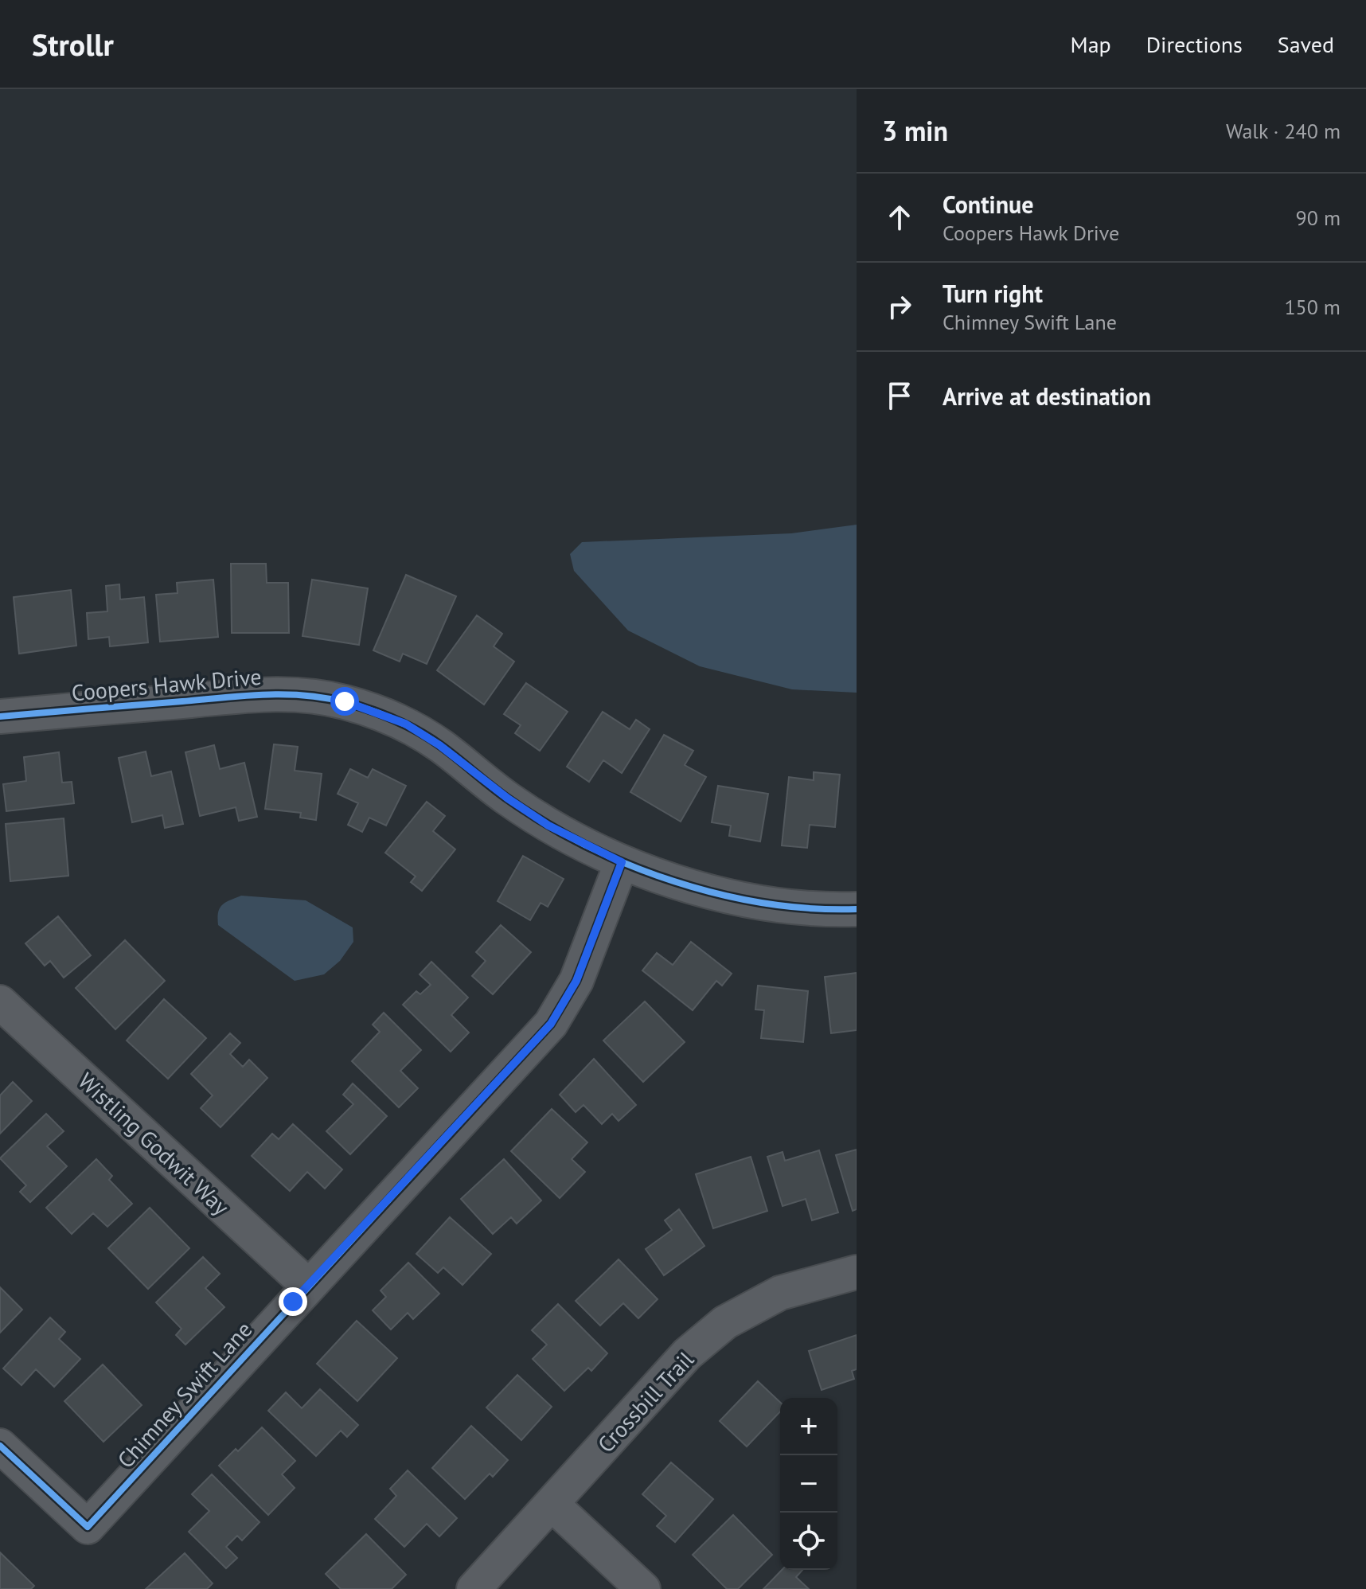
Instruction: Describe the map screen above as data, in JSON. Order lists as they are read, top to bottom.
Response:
{
  "streets": {
    "street": [
      "Coopers Hawk Drive",
      "Wistling Godwit Way",
      "Chimney Swift Lane",
      "Crossbill Trail"
    ]
  },
  "crossings": [
    ["Coopers Hawk Drive", "Chimney Swift Lane"],
    ["Wistling Godwit Way", "Chimney Swift Lane"]
  ],
  "page": {
    "header": "Strollr",
    "nav": ["Map", "Directions", "Saved"],
    "heading": ["3 min", "Walk · 240 m"],
    "list": [
      ["Continue", "Coopers Hawk Drive", "90 m"],
      ["Turn right", "Chimney Swift Lane", "150 m"],
      "Arrive at destination"
    ],
    "map_buttons": ["+", "−"]
  }
}
